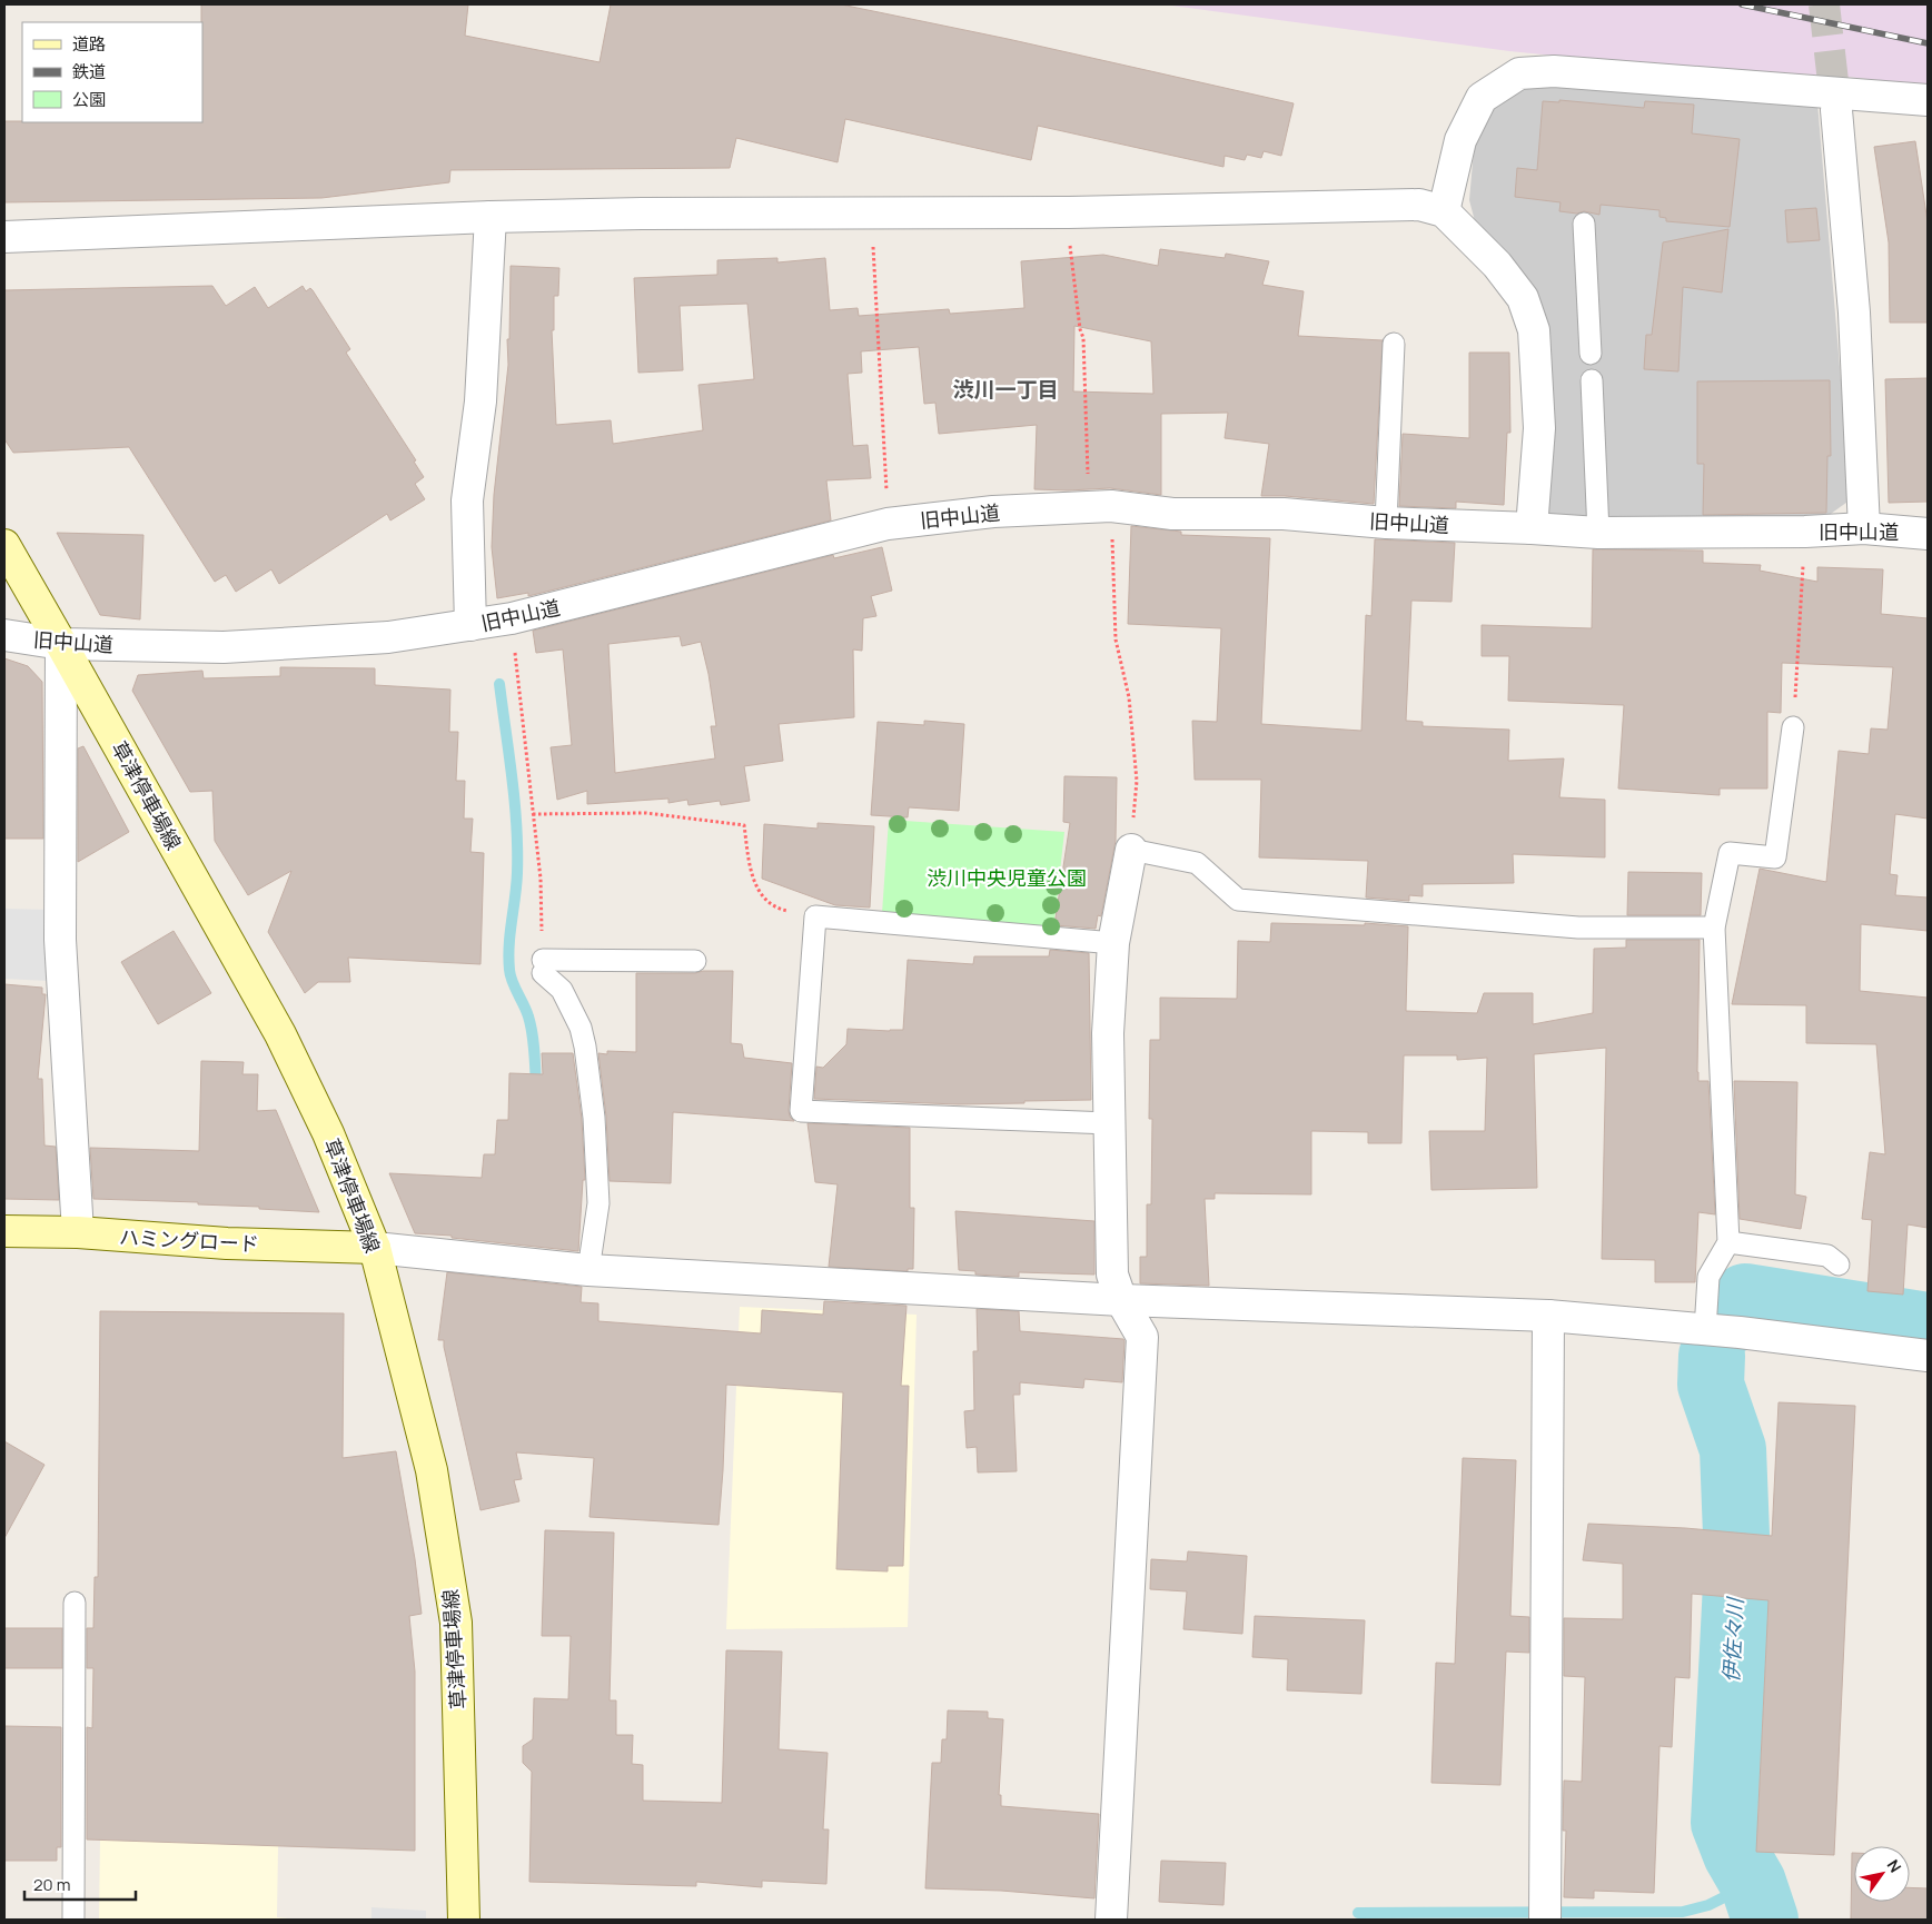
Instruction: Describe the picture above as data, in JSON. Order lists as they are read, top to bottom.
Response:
{
  "streets": {
    "main road": ["草津停車場線", "ハミングロード"],
    "street": ["旧中山道"]
  },
  "crossings": [
    ["旧中山道", "草津停車場線"],
    ["草津停車場線", "ハミングロード"]
  ],
  "districts": ["渋川一丁目"],
  "water": ["伊佐々川"],
  "parks": ["渋川中央児童公園"],
  "legend": ["道路", "鉄道", "公園"],
  "scale_bar": "20 m",
  "north": "top right"
}
